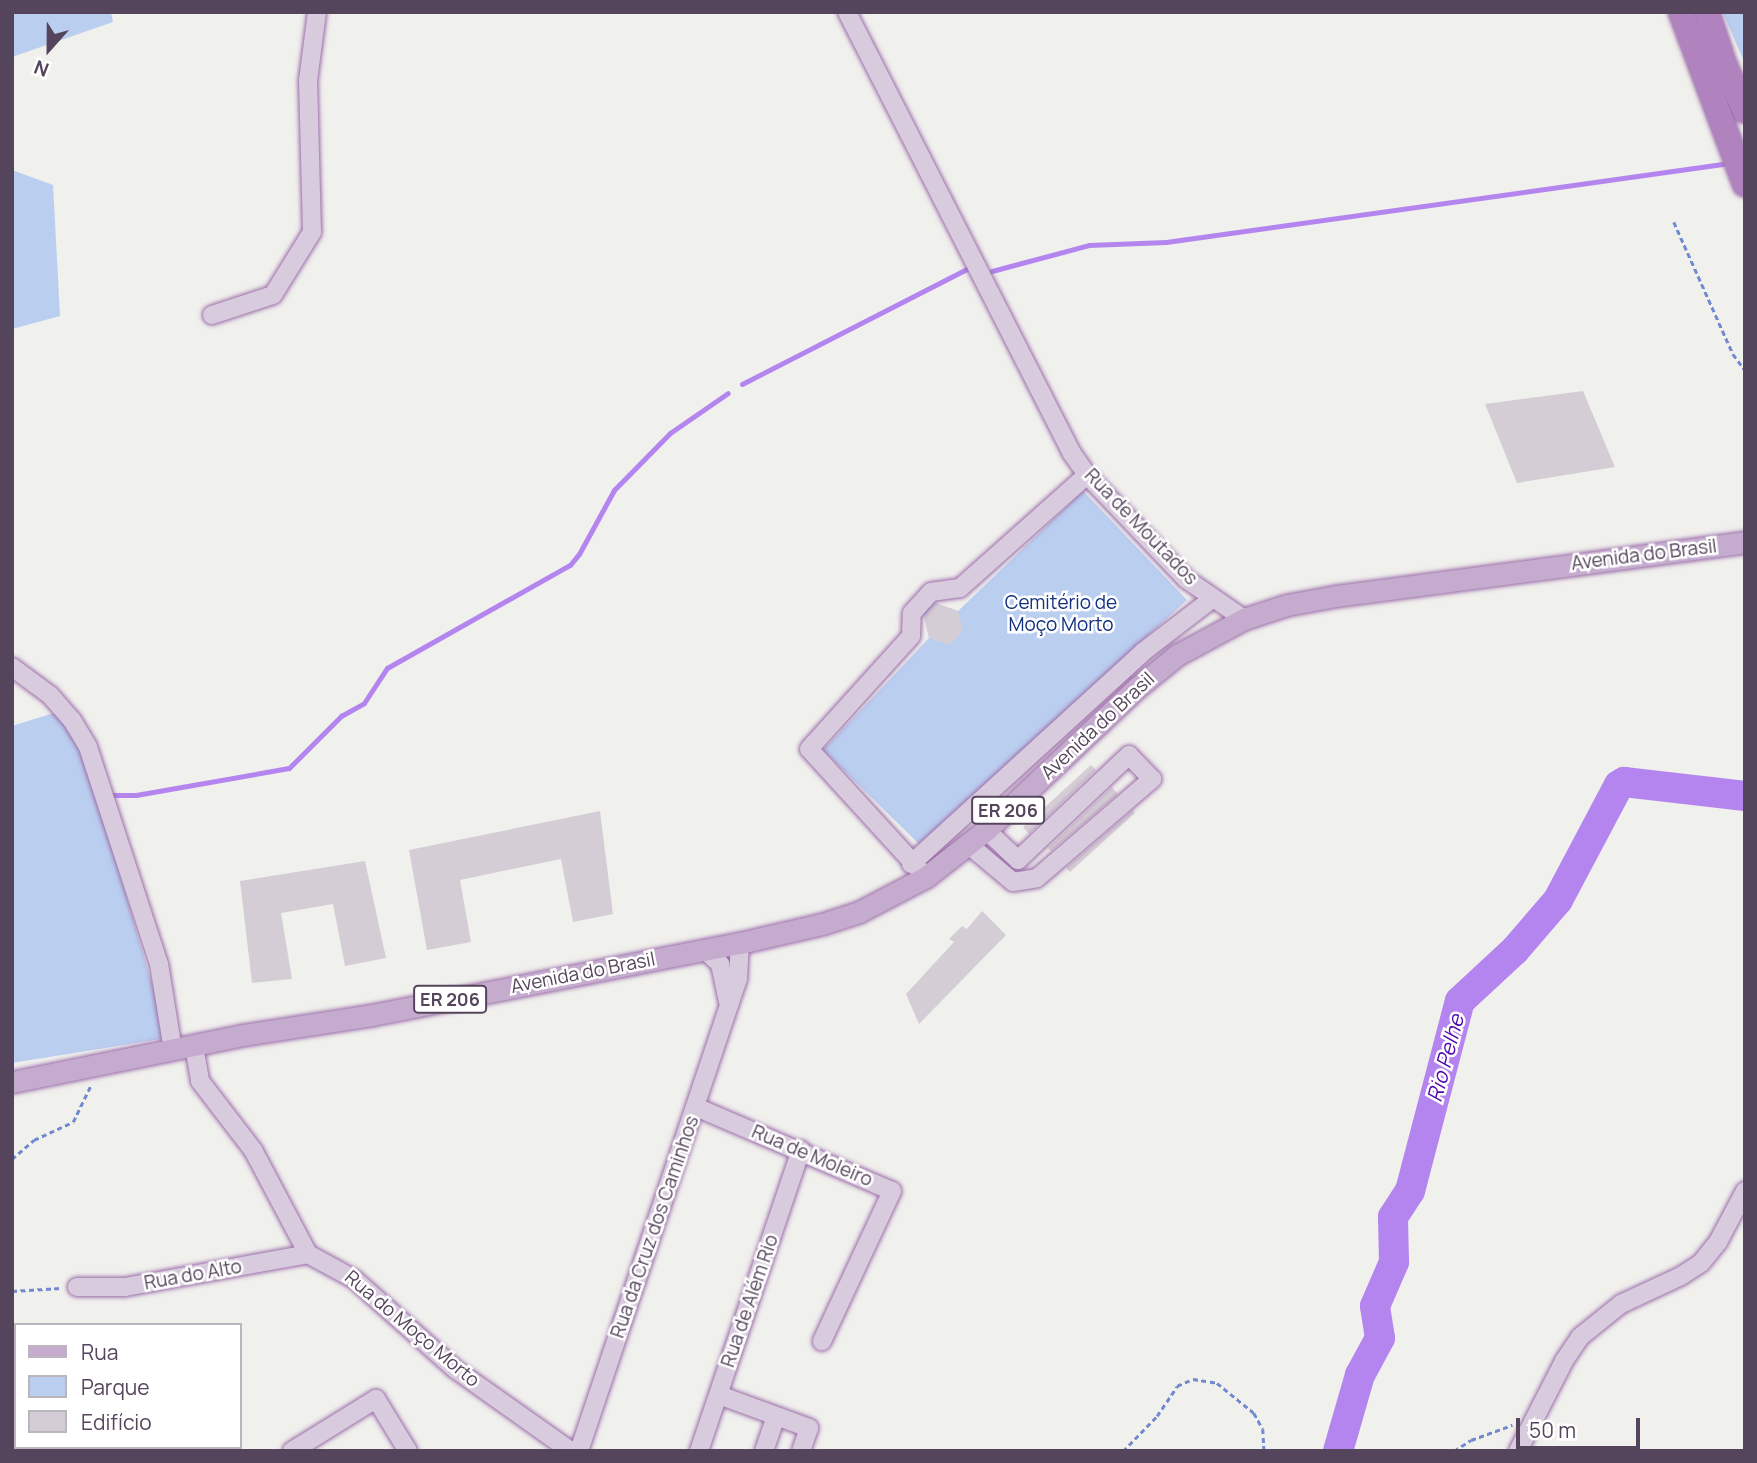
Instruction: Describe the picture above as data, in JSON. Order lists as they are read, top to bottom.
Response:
{
  "streets": {
    "main road": ["Avenida do Brasil", "ER 206"],
    "street": [
      "Rua de Moutados",
      "Rua de Moleiro",
      "Rua da Cruz dos Caminhos",
      "Rua do Alto",
      "Rua de Além Rio",
      "Rua do Moço Morto"
    ]
  },
  "crossings": [
    ["Rua de Moutados", "Avenida do Brasil"],
    ["Avenida do Brasil", "ER 206"],
    ["Avenida do Brasil", "Rua da Cruz dos Caminhos"],
    ["Rua de Moleiro", "Rua da Cruz dos Caminhos"],
    ["Rua de Moleiro", "Rua de Além Rio"],
    ["Rua do Alto", "Rua do Moço Morto"]
  ],
  "water": ["Rio Pelhe"],
  "parks": ["Cemitério de Moço Morto"],
  "legend": ["Rua", "Parque", "Edifício"],
  "scale_bar": "50 m",
  "north": "bottom"
}
